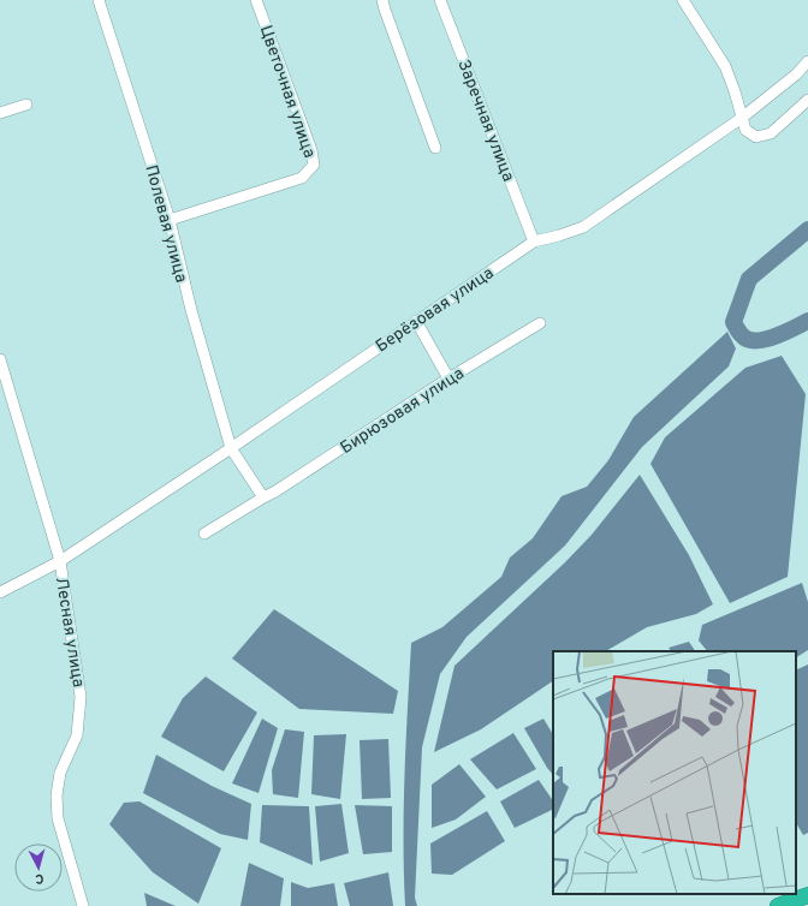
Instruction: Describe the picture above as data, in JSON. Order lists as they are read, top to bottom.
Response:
{
  "streets": {
    "street": [
      "Цветочная улица",
      "Заречная улица",
      "Полевая улица",
      "Берёзовая улица",
      "Бирюзовая улица",
      "Лесная улица"
    ]
  },
  "crossings": [
    ["Цветочная улица", "Полевая улица"],
    ["Заречная улица", "Берёзовая улица"],
    ["Полевая улица", "Берёзовая улица"],
    ["Берёзовая улица", "Лесная улица"]
  ],
  "north": "bottom"
}
